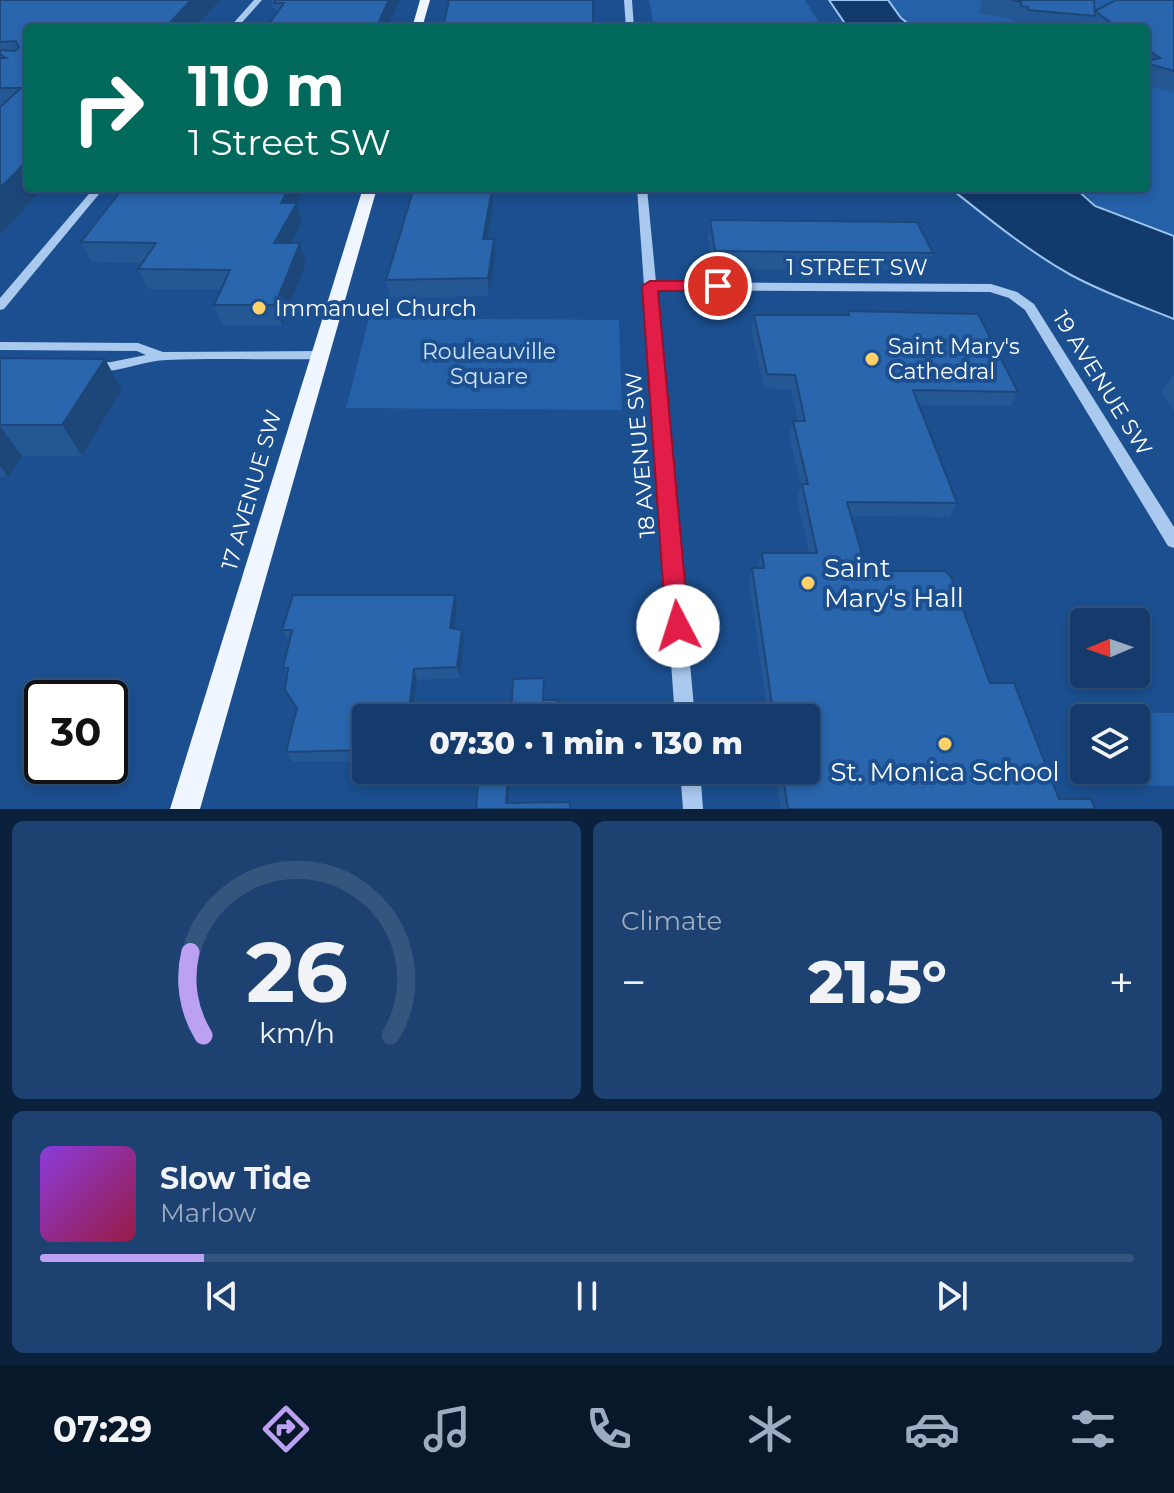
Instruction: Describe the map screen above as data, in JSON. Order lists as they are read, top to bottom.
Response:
{
  "streets": {
    "main road": ["17 AVENUE SW"],
    "street": ["1 STREET SW", "19 AVENUE SW", "18 AVENUE SW"]
  },
  "crossings": [
    ["1 STREET SW", "19 AVENUE SW"],
    ["1 STREET SW", "18 AVENUE SW"]
  ],
  "parks": ["Rouleauville Square"],
  "places": [
    "Immanuel Church",
    "Saint Mary's Cathedral",
    "Saint Mary's Hall",
    "St. Monica School"
  ],
  "north": "left",
  "page": {
    "turn": ["110 m", "1 Street SW"],
    "limit": "30",
    "trip": "07:30 · 1 min · 130 m",
    "tile": "Climate",
    "heat": ["−", "21.5°", "+"],
    "song": ["Slow Tide", "Marlow"],
    "tabs": "07:29",
    "gauge": ["26", "km/h"]
  }
}
